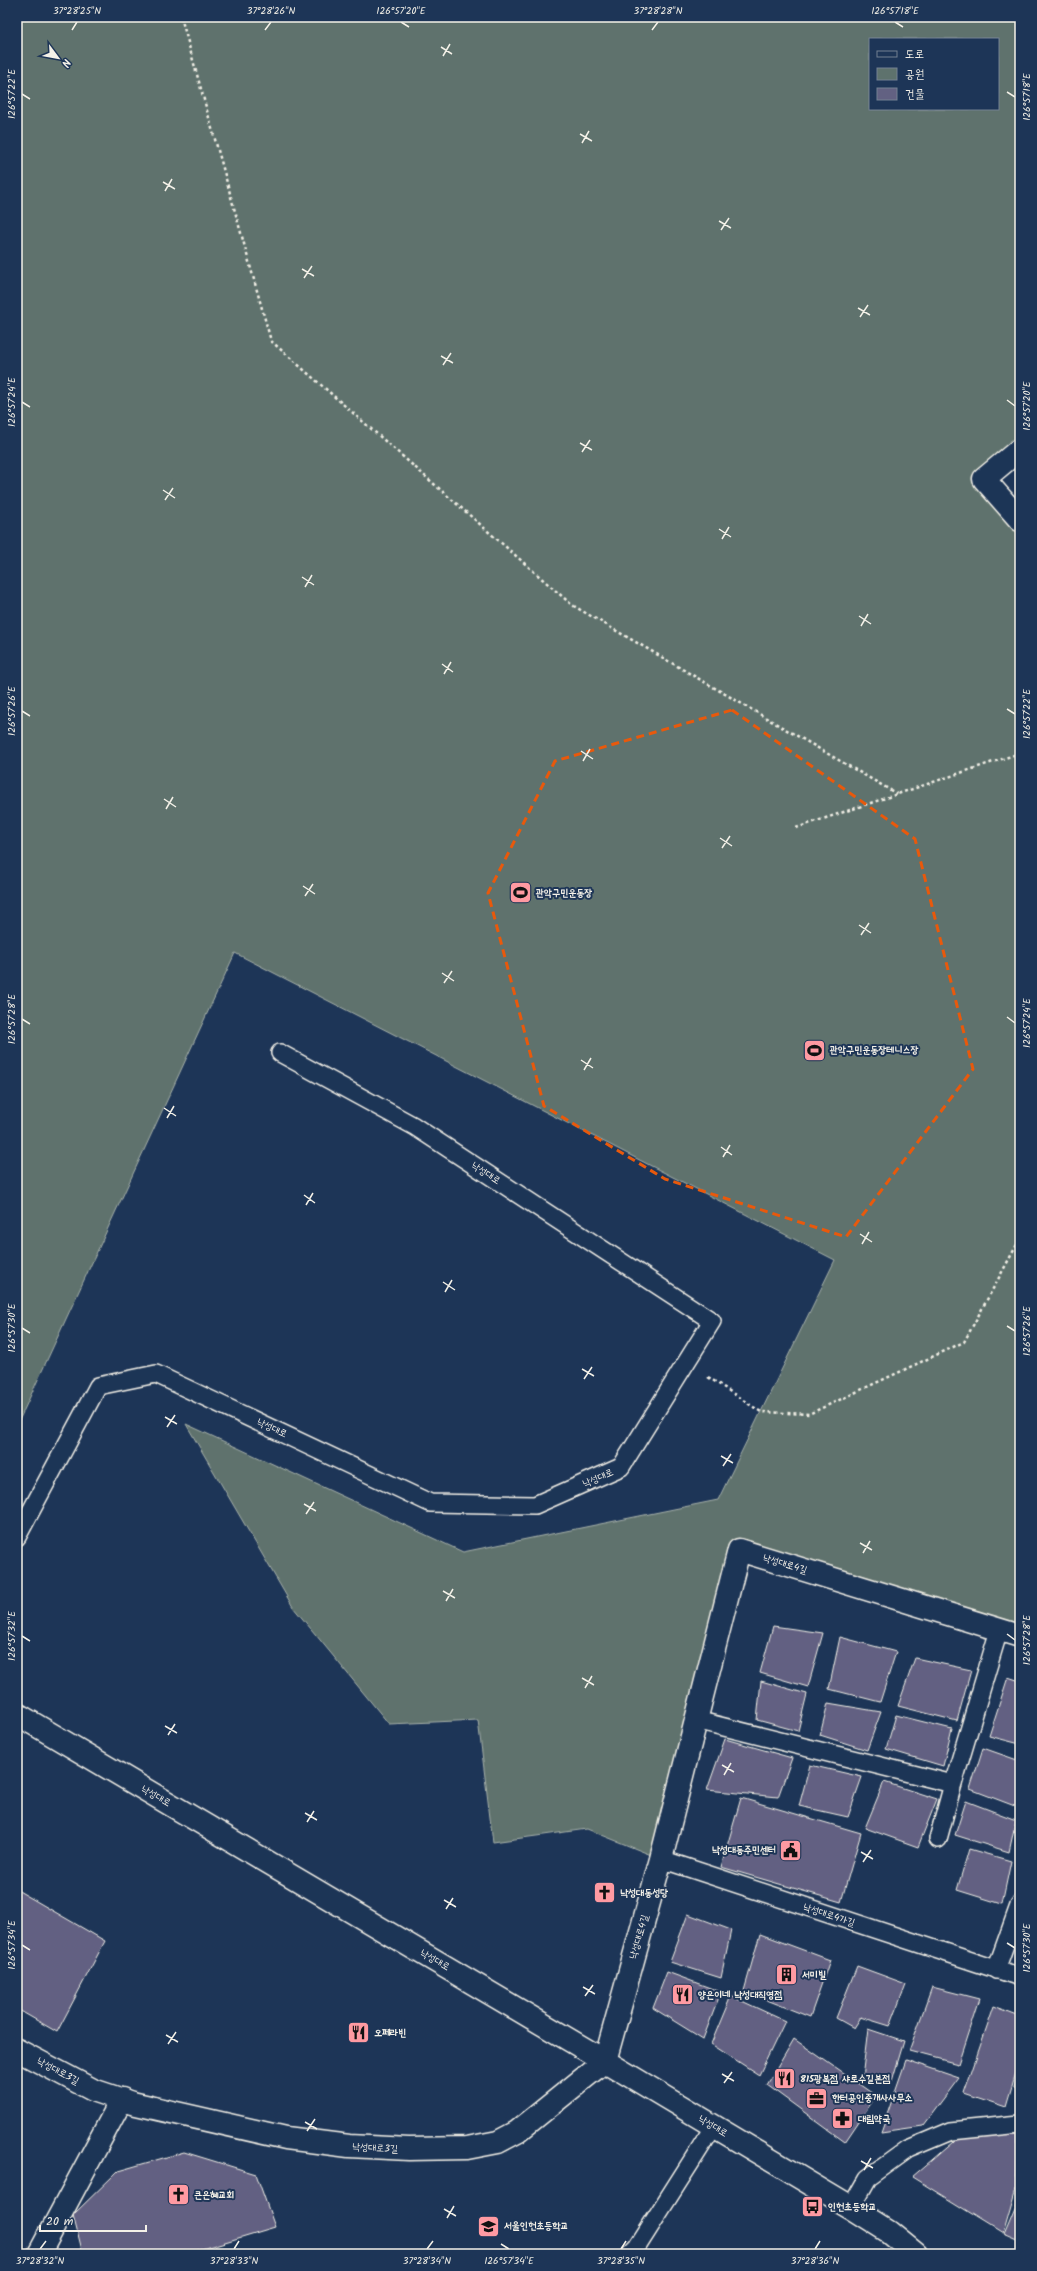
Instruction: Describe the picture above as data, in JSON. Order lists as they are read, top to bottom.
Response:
{
  "streets": {
    "street": ["낙성대로", "낙성대로4길", "낙성대로3길"],
    "lane": ["낙성대로4가길"]
  },
  "crossings": [
    ["낙성대로", "낙성대로4길"],
    ["낙성대로", "낙성대로3길"],
    ["낙성대로4길", "낙성대로4가길"],
    ["낙성대로4길", "낙성대로3길"]
  ],
  "places": {
    "sports": ["관악구민운동장", "관악구민운동장테니스장"],
    "public building": ["낙성대동주민센터"],
    "church": ["낙성대동성당", "큰은혜교회"],
    "building": ["서미빌"],
    "restaurant": ["양은이네 낙성대직영점", "오페라빈", "815광복점 샤로수길본점"],
    "office": ["한터공인중개사사무소"],
    "pharmacy": ["대림약국"],
    "bus stop": ["인헌초등학교"],
    "school or university": ["서울인헌초등학교"]
  },
  "legend": ["도로", "공원", "건물"],
  "scale_bar": "20 m",
  "north": "bottom right",
  "coordinates": [
    "37°28'25\"N",
    "37°28'26\"N",
    "126°57'20\"E",
    "37°28'28\"N",
    "126°57'18\"E",
    "126°57'22\"E",
    "126°57'24\"E",
    "126°57'26\"E",
    "126°57'28\"E",
    "126°57'30\"E",
    "126°57'32\"E",
    "126°57'34\"E",
    "37°28'32\"N",
    "37°28'33\"N",
    "37°28'34\"N",
    "37°28'35\"N",
    "37°28'36\"N"
  ]
}
